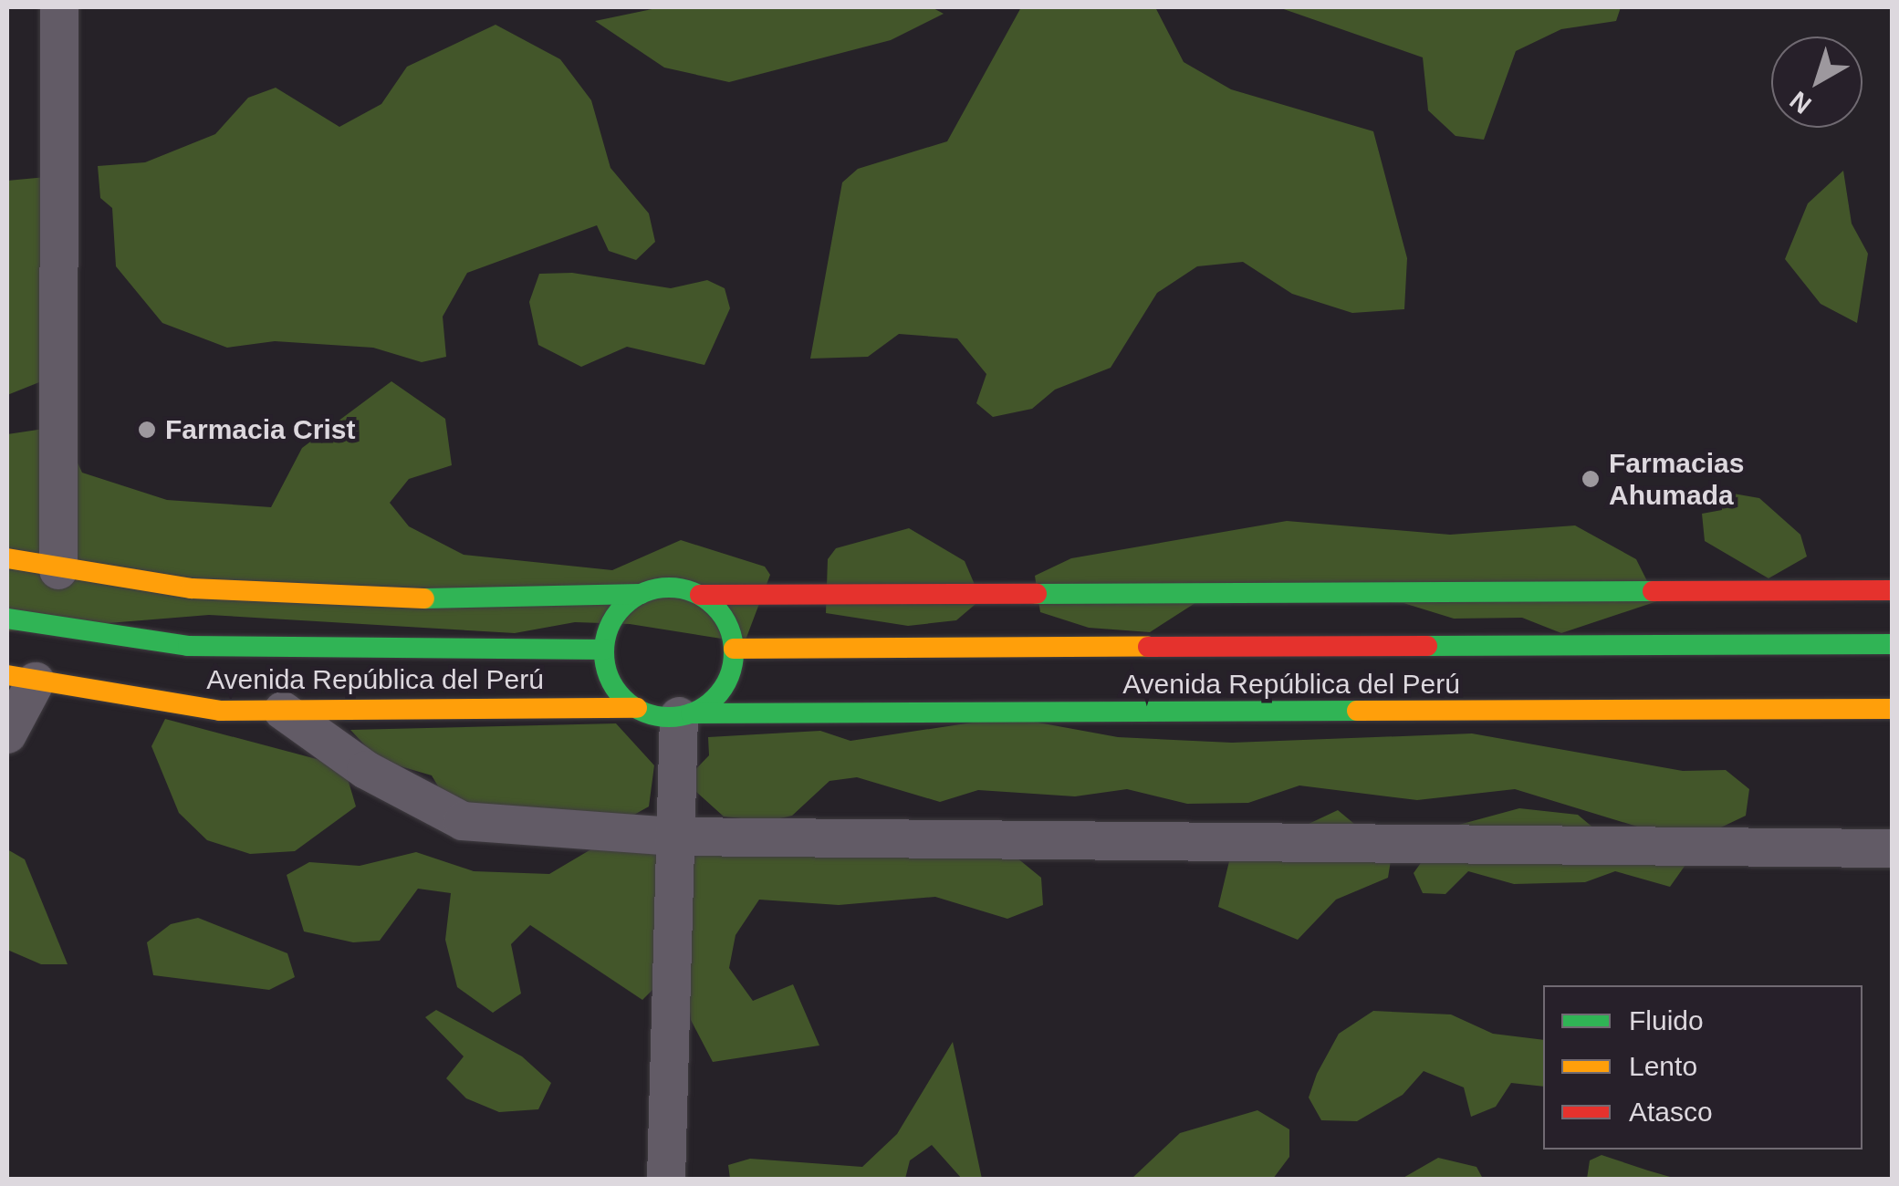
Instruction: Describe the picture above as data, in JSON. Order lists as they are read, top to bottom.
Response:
{
  "streets": {
    "main road": ["Avenida República del Perú"]
  },
  "places": ["Farmacia Crist", "Farmacias Ahumada"],
  "legend": ["Fluido", "Lento", "Atasco"],
  "north": "bottom left"
}
